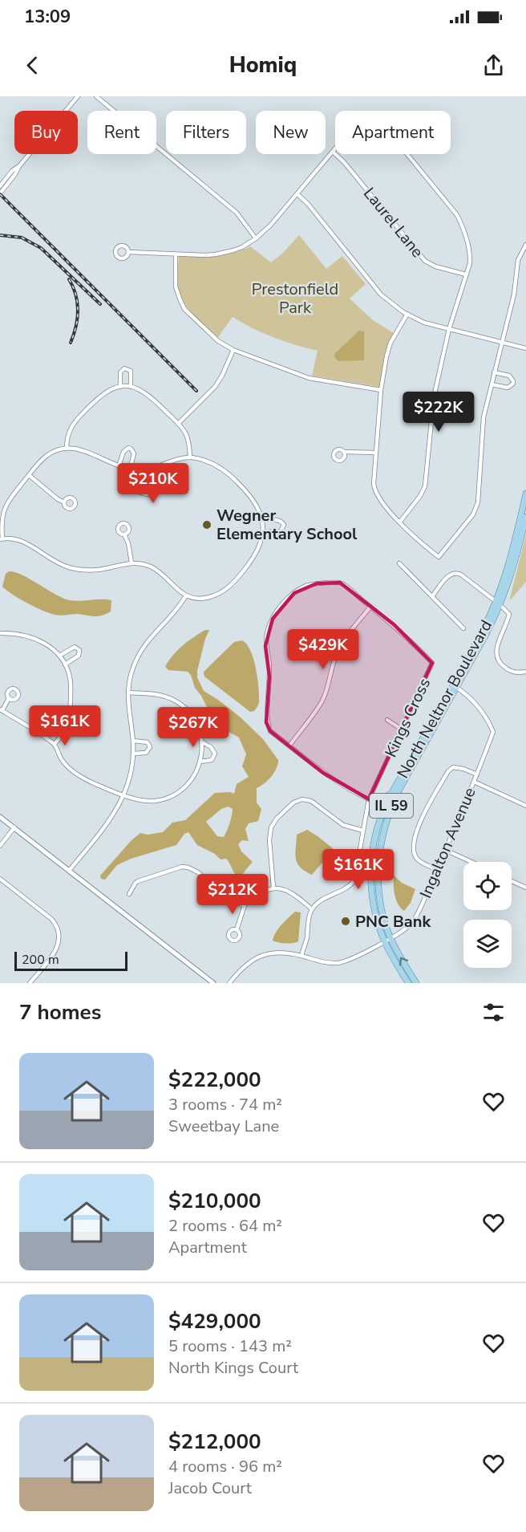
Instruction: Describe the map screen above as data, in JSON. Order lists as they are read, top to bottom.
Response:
{
  "streets": {
    "main road": ["North Neltnor Boulevard", "IL 59"],
    "street": ["Laurel Lane", "Kings Cross", "Ingalton Avenue"]
  },
  "crossings": [
    ["North Neltnor Boulevard", "Ingalton Avenue"]
  ],
  "parks": ["Prestonfield Park"],
  "places": ["Wegner Elementary School", "PNC Bank"],
  "scale_bar": "200 m",
  "page": {
    "status": "13:09",
    "header": "Homiq",
    "chip": [
      "Buy",
      "Rent",
      "Filters",
      "New",
      "Apartment"
    ],
    "price": [
      "$222K",
      "$210K",
      "$429K",
      "$161K",
      "$267K",
      "$161K",
      "$212K"
    ],
    "scale": "200 m",
    "heading": "7 homes",
    "list": [
      {
        "name": "$222,000",
        "note": "3 rooms · 74 m² · Sweetbay Lane"
      },
      {
        "name": "$210,000",
        "note": "2 rooms · 64 m² · Apartment"
      },
      {
        "name": "$429,000",
        "note": "5 rooms · 143 m² · North Kings Court"
      },
      {
        "name": "$212,000",
        "note": "4 rooms · 96 m² · Jacob Court"
      }
    ]
  }
}
